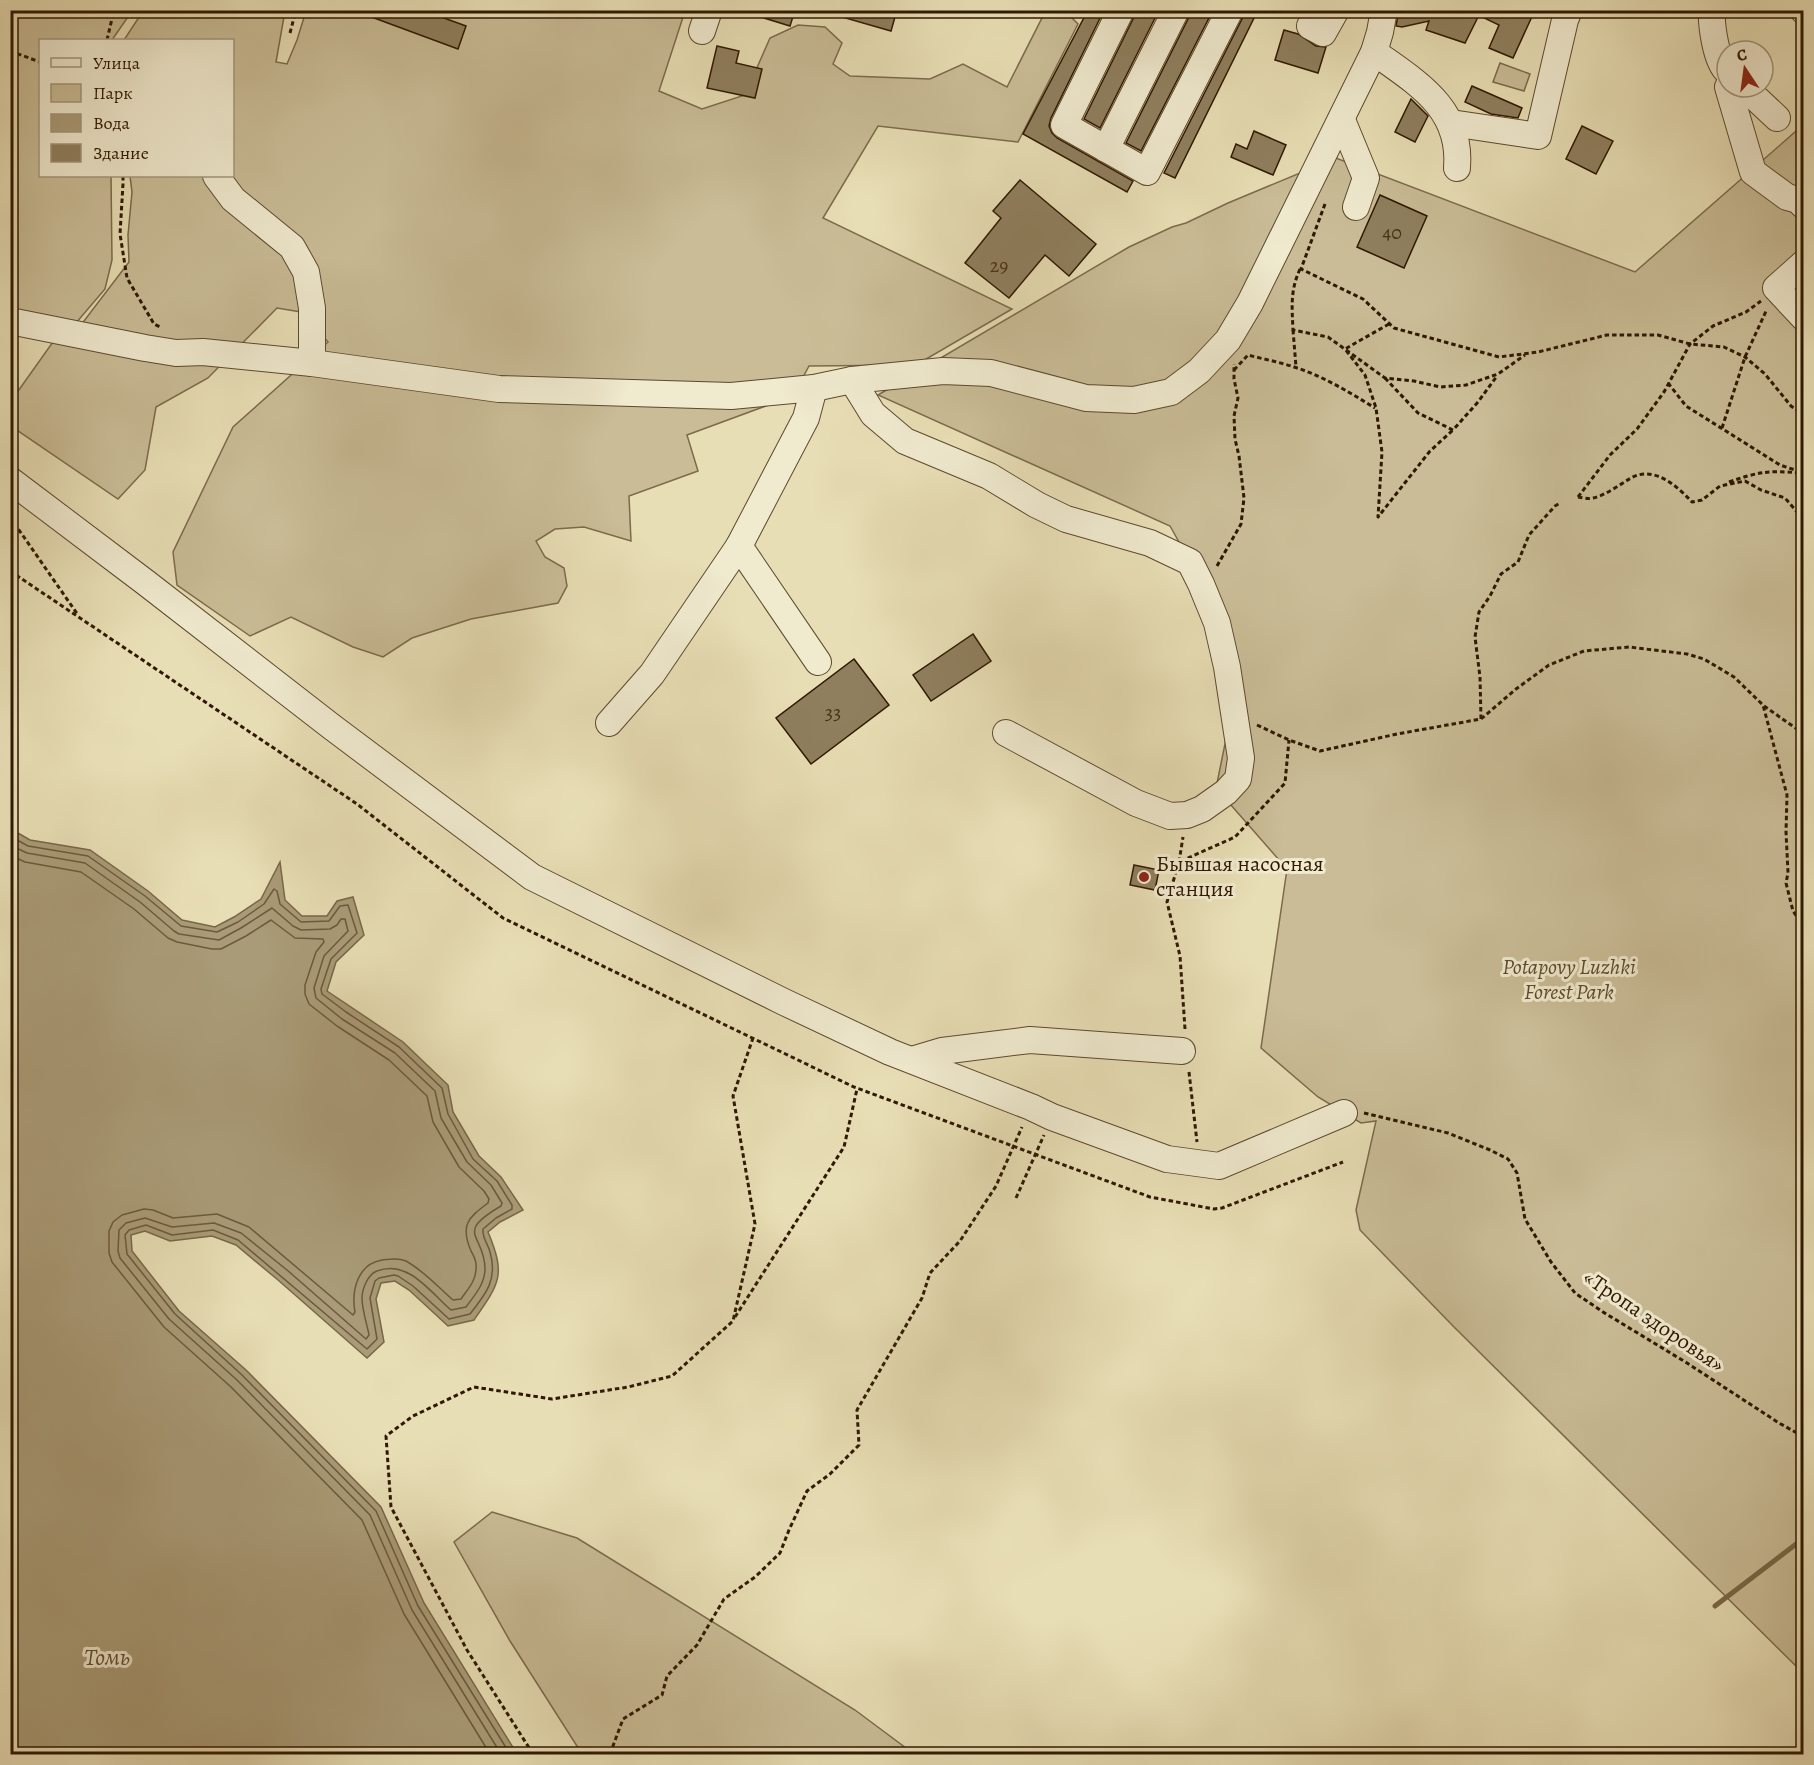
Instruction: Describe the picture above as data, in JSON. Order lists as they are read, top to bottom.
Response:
{
  "streets": {
    "path": ["«Тропа здоровья»"]
  },
  "water": ["Томь"],
  "parks": ["Potapovy Luzhki Forest Park"],
  "places": ["Бывшая насосная станция"],
  "house_numbers": ["40", "29", "33"],
  "legend": [
    "Улица",
    "Парк",
    "Вода",
    "Здание"
  ],
  "north": "top"
}
